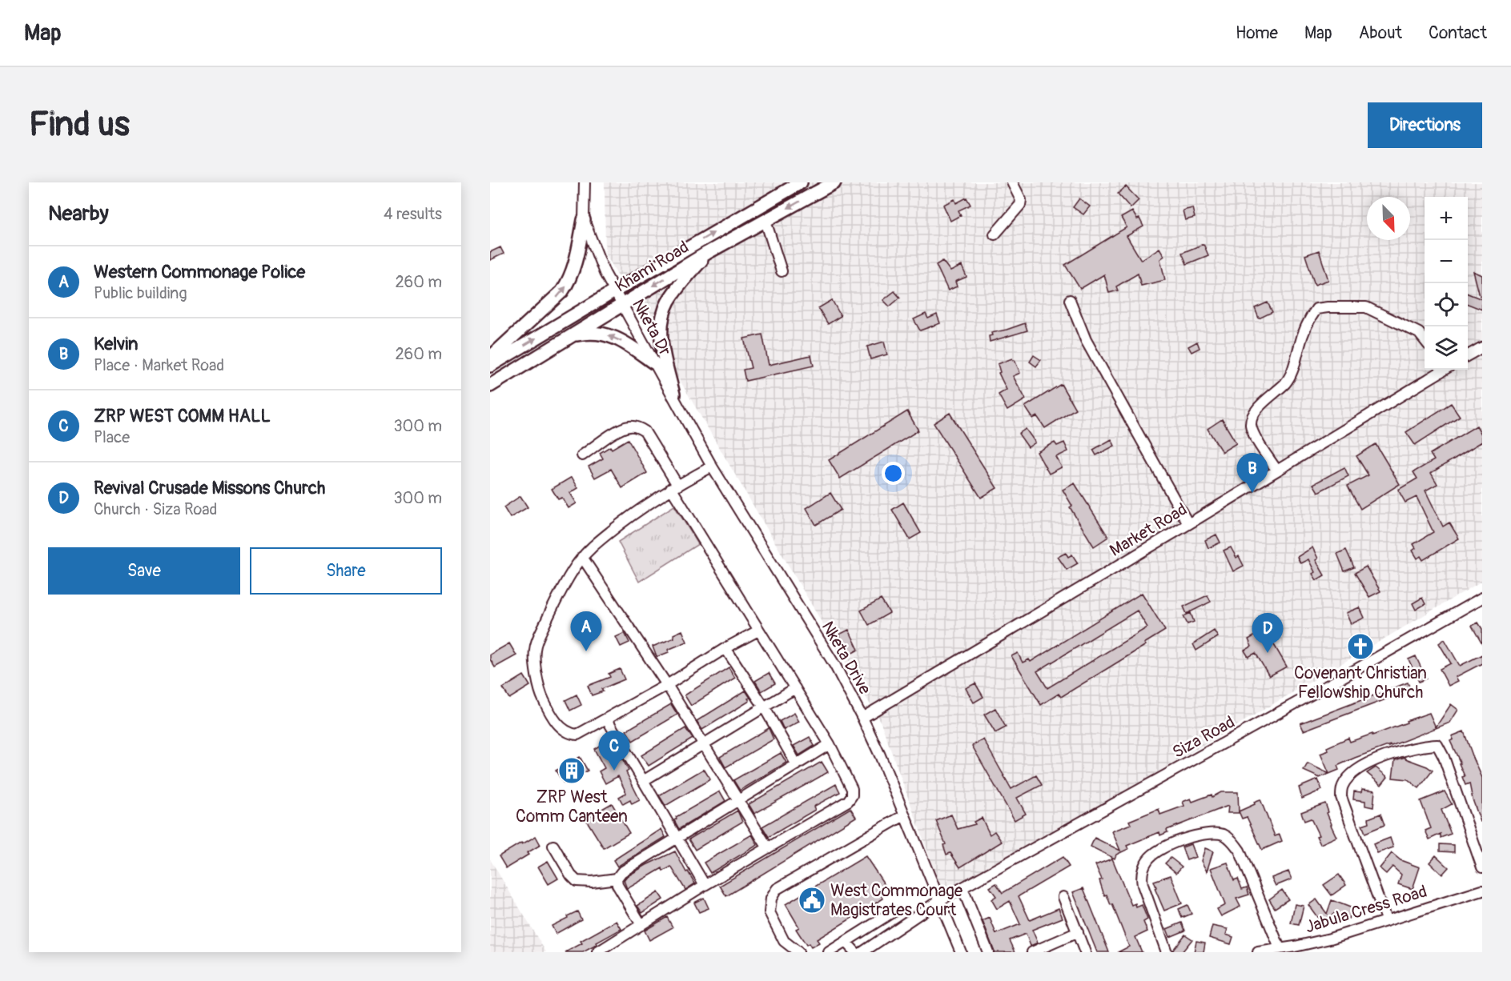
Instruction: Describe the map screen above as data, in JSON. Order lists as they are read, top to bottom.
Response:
{
  "streets": {
    "main road": ["Khami Road"],
    "street": [
      "Nketa Dr",
      "Market Road",
      "Nketa Drive",
      "Siza Road",
      "Jabula Cress Road"
    ]
  },
  "crossings": [
    ["Khami Road", "Nketa Dr"],
    ["Nketa Dr", "Nketa Drive"],
    ["Market Road", "Nketa Drive"],
    ["Nketa Drive", "Siza Road"]
  ],
  "places": {
    "church": ["Covenant Christian Fellowship Church"],
    "building": ["ZRP West Comm Canteen"],
    "public building": ["West Commonage Magistrates Court"]
  },
  "north": "bottom right",
  "page": {
    "header": "Map",
    "nav": [
      "Home",
      "Map",
      "About",
      "Contact"
    ],
    "buttons": [
      "Directions",
      ["Save", "Share"]
    ],
    "title": "Find us",
    "heading": ["Nearby", "4 results"],
    "map_buttons": ["+", "−"],
    "list": [
      {
        "mark": "A",
        "name": "Western Commonage Police",
        "note": "Public building",
        "value": "260 m"
      },
      {
        "mark": "B",
        "name": "Kelvin",
        "note": "Place · Market Road",
        "value": "260 m"
      },
      {
        "mark": "C",
        "name": "ZRP WEST COMM HALL",
        "note": "Place",
        "value": "300 m"
      },
      {
        "mark": "D",
        "name": "Revival Crusade Missons Church",
        "note": "Church · Siza Road",
        "value": "300 m"
      }
    ],
    "pins": [
      "B",
      "A",
      "D",
      "C"
    ]
  }
}
